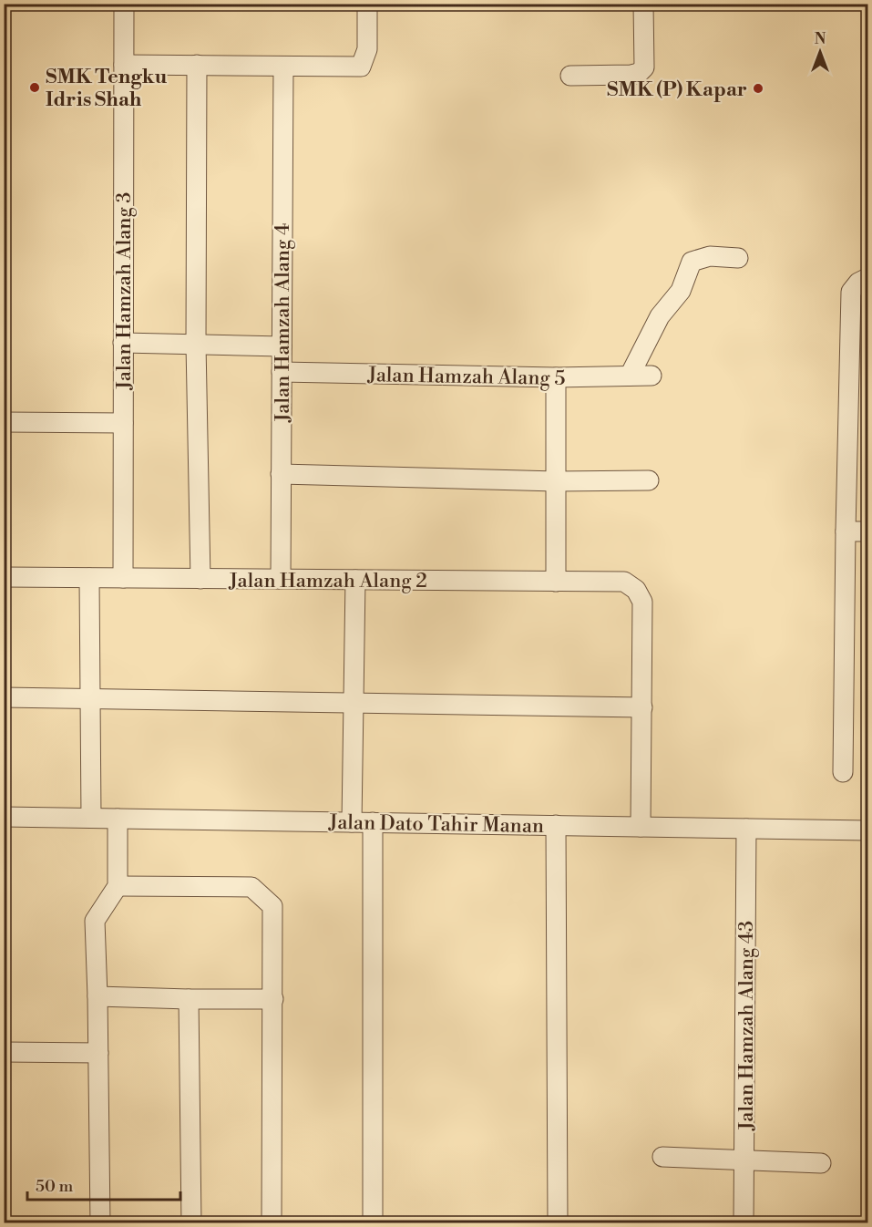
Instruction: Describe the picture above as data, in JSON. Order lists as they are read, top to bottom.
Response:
{
  "streets": {
    "street": [
      "Jalan Hamzah Alang 3",
      "Jalan Hamzah Alang 4",
      "Jalan Hamzah Alang 5",
      "Jalan Hamzah Alang 2",
      "Jalan Dato Tahir Manan",
      "Jalan Hamzah Alang 43"
    ]
  },
  "crossings": [
    ["Jalan Hamzah Alang 3", "Jalan Hamzah Alang 2"],
    ["Jalan Hamzah Alang 4", "Jalan Hamzah Alang 5"],
    ["Jalan Hamzah Alang 4", "Jalan Hamzah Alang 2"],
    ["Jalan Dato Tahir Manan", "Jalan Hamzah Alang 43"]
  ],
  "places": ["SMK Tengku Idris Shah", "SMK (P) Kapar"],
  "scale_bar": "50 m",
  "north": "top"
}
